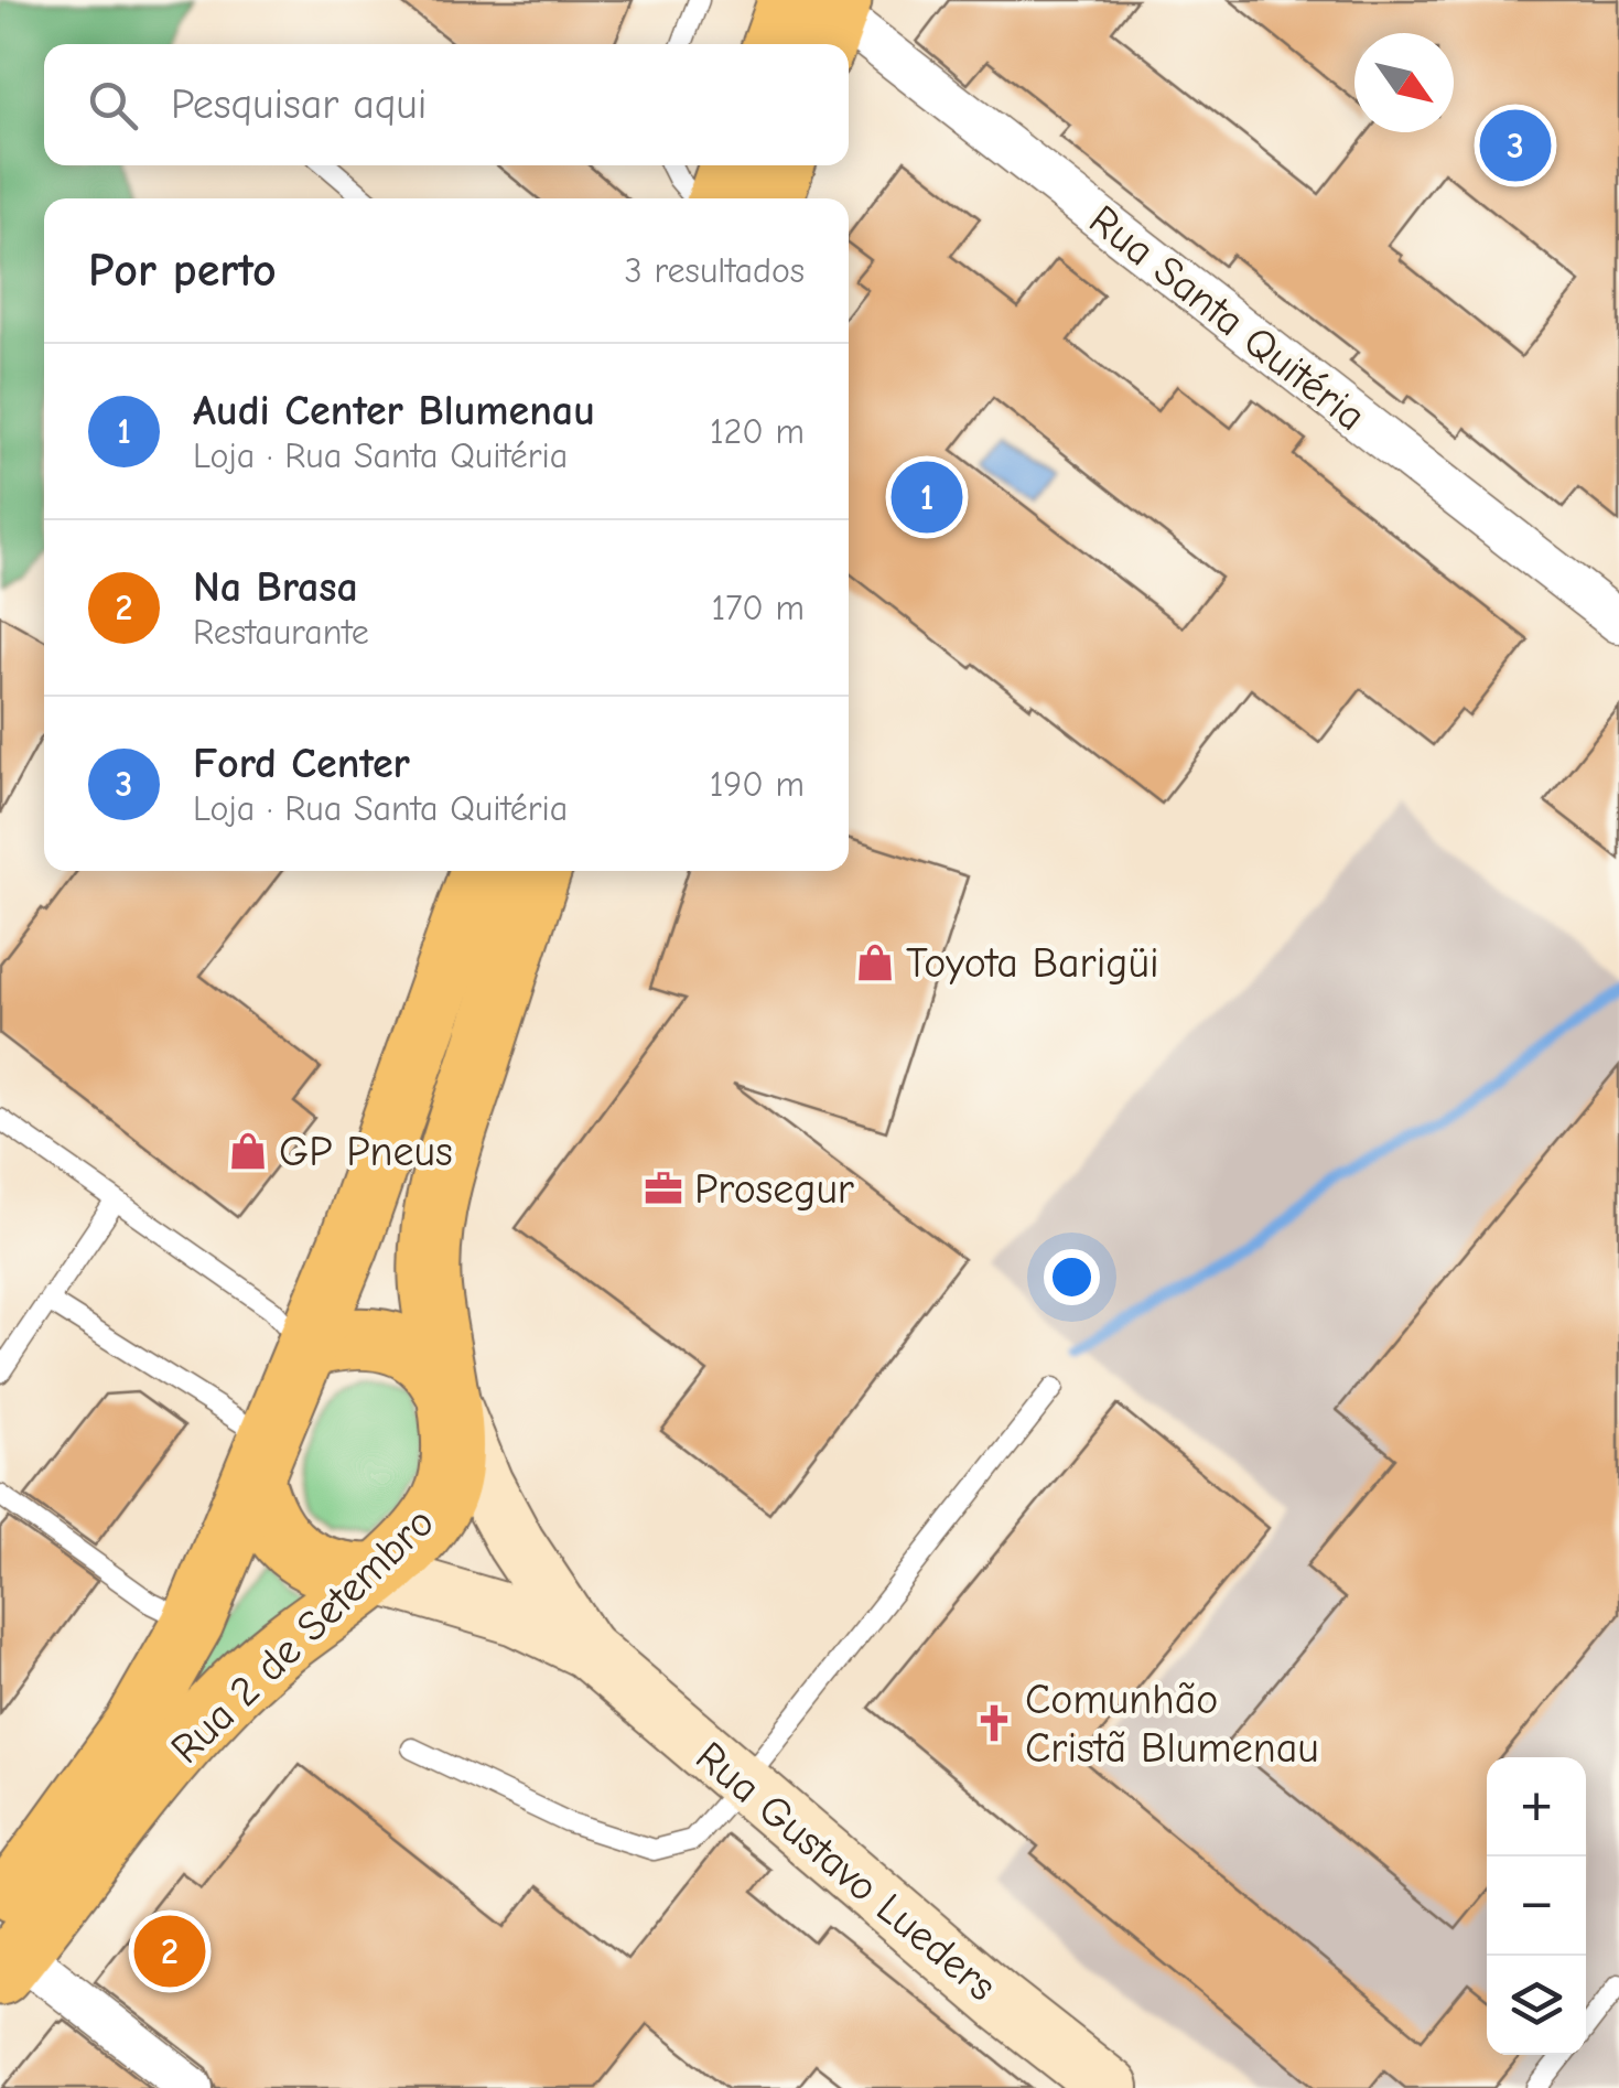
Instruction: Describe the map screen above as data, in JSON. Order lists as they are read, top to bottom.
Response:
{
  "streets": {
    "main road": ["Rua 2 de Setembro", "Rua Gustavo Lueders"],
    "street": ["Rua Santa Quitéria"]
  },
  "crossings": [
    ["Rua 2 de Setembro", "Rua Gustavo Lueders"]
  ],
  "places": {
    "shop": ["Toyota Barigüi", "GP Pneus"],
    "office": ["Prosegur"],
    "church": ["Comunhão Cristã Blumenau"]
  },
  "north": "bottom right",
  "page": {
    "search": "Pesquisar aqui",
    "pins": ["3", "1", "2"],
    "heading": ["Por perto", "3 resultados"],
    "list": [
      {
        "mark": "1",
        "name": "Audi Center Blumenau",
        "note": "Loja · Rua Santa Quitéria",
        "value": "120 m"
      },
      {
        "mark": "2",
        "name": "Na Brasa",
        "note": "Restaurante",
        "value": "170 m"
      },
      {
        "mark": "3",
        "name": "Ford Center",
        "note": "Loja · Rua Santa Quitéria",
        "value": "190 m"
      }
    ],
    "map_buttons": ["+", "−"]
  }
}
